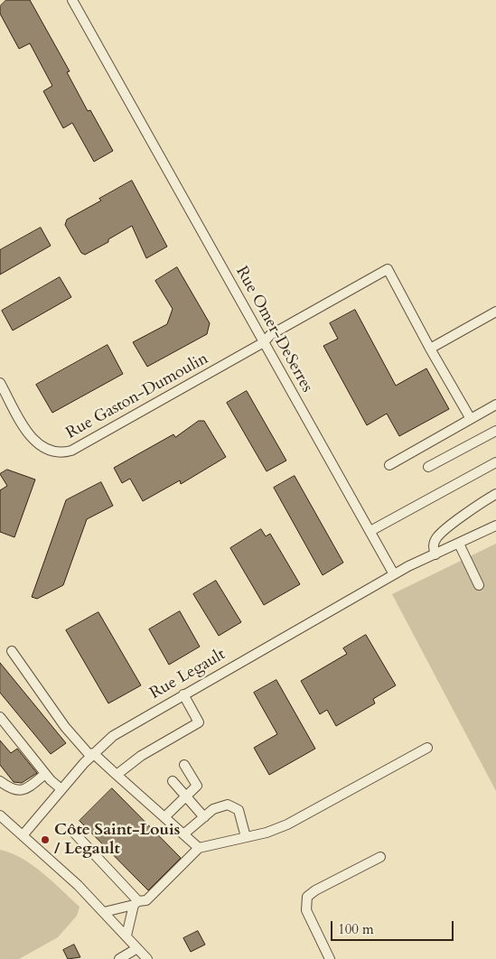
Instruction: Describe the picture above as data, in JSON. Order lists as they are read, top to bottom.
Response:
{
  "streets": {
    "street": ["Rue Omer-DeSerres", "Rue Gaston-Dumoulin", "Rue Legault"]
  },
  "crossings": [
    ["Rue Omer-DeSerres", "Rue Gaston-Dumoulin"],
    ["Rue Omer-DeSerres", "Rue Legault"]
  ],
  "places": ["Côte Saint-Louis / Legault"],
  "scale_bar": "100 m"
}
